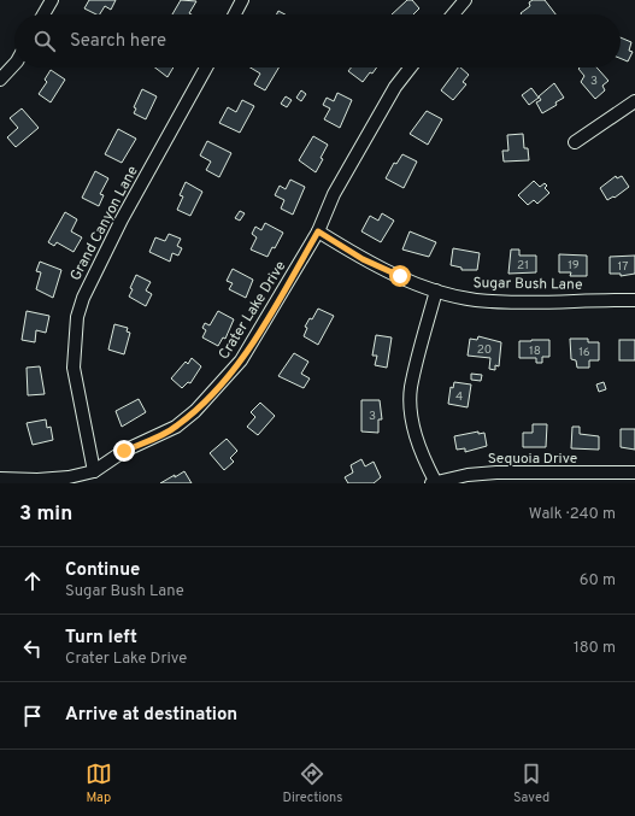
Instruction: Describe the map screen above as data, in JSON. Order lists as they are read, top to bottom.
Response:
{
  "streets": {
    "street": [
      "Grand Canyon Lane",
      "Sugar Bush Lane",
      "Crater Lake Drive",
      "Sequoia Drive"
    ]
  },
  "crossings": [
    ["Grand Canyon Lane", "Crater Lake Drive"],
    ["Sugar Bush Lane", "Crater Lake Drive"]
  ],
  "house_numbers": [
    "3",
    "21",
    "19",
    "17",
    "20",
    "18",
    "16",
    "4",
    "3"
  ],
  "page": {
    "search": "Search here",
    "heading": ["3 min", "Walk · 240 m"],
    "list": [
      ["Continue", "Sugar Bush Lane", "60 m"],
      ["Turn left", "Crater Lake Drive", "180 m"],
      "Arrive at destination"
    ],
    "nav": ["Map", "Directions", "Saved"]
  }
}
